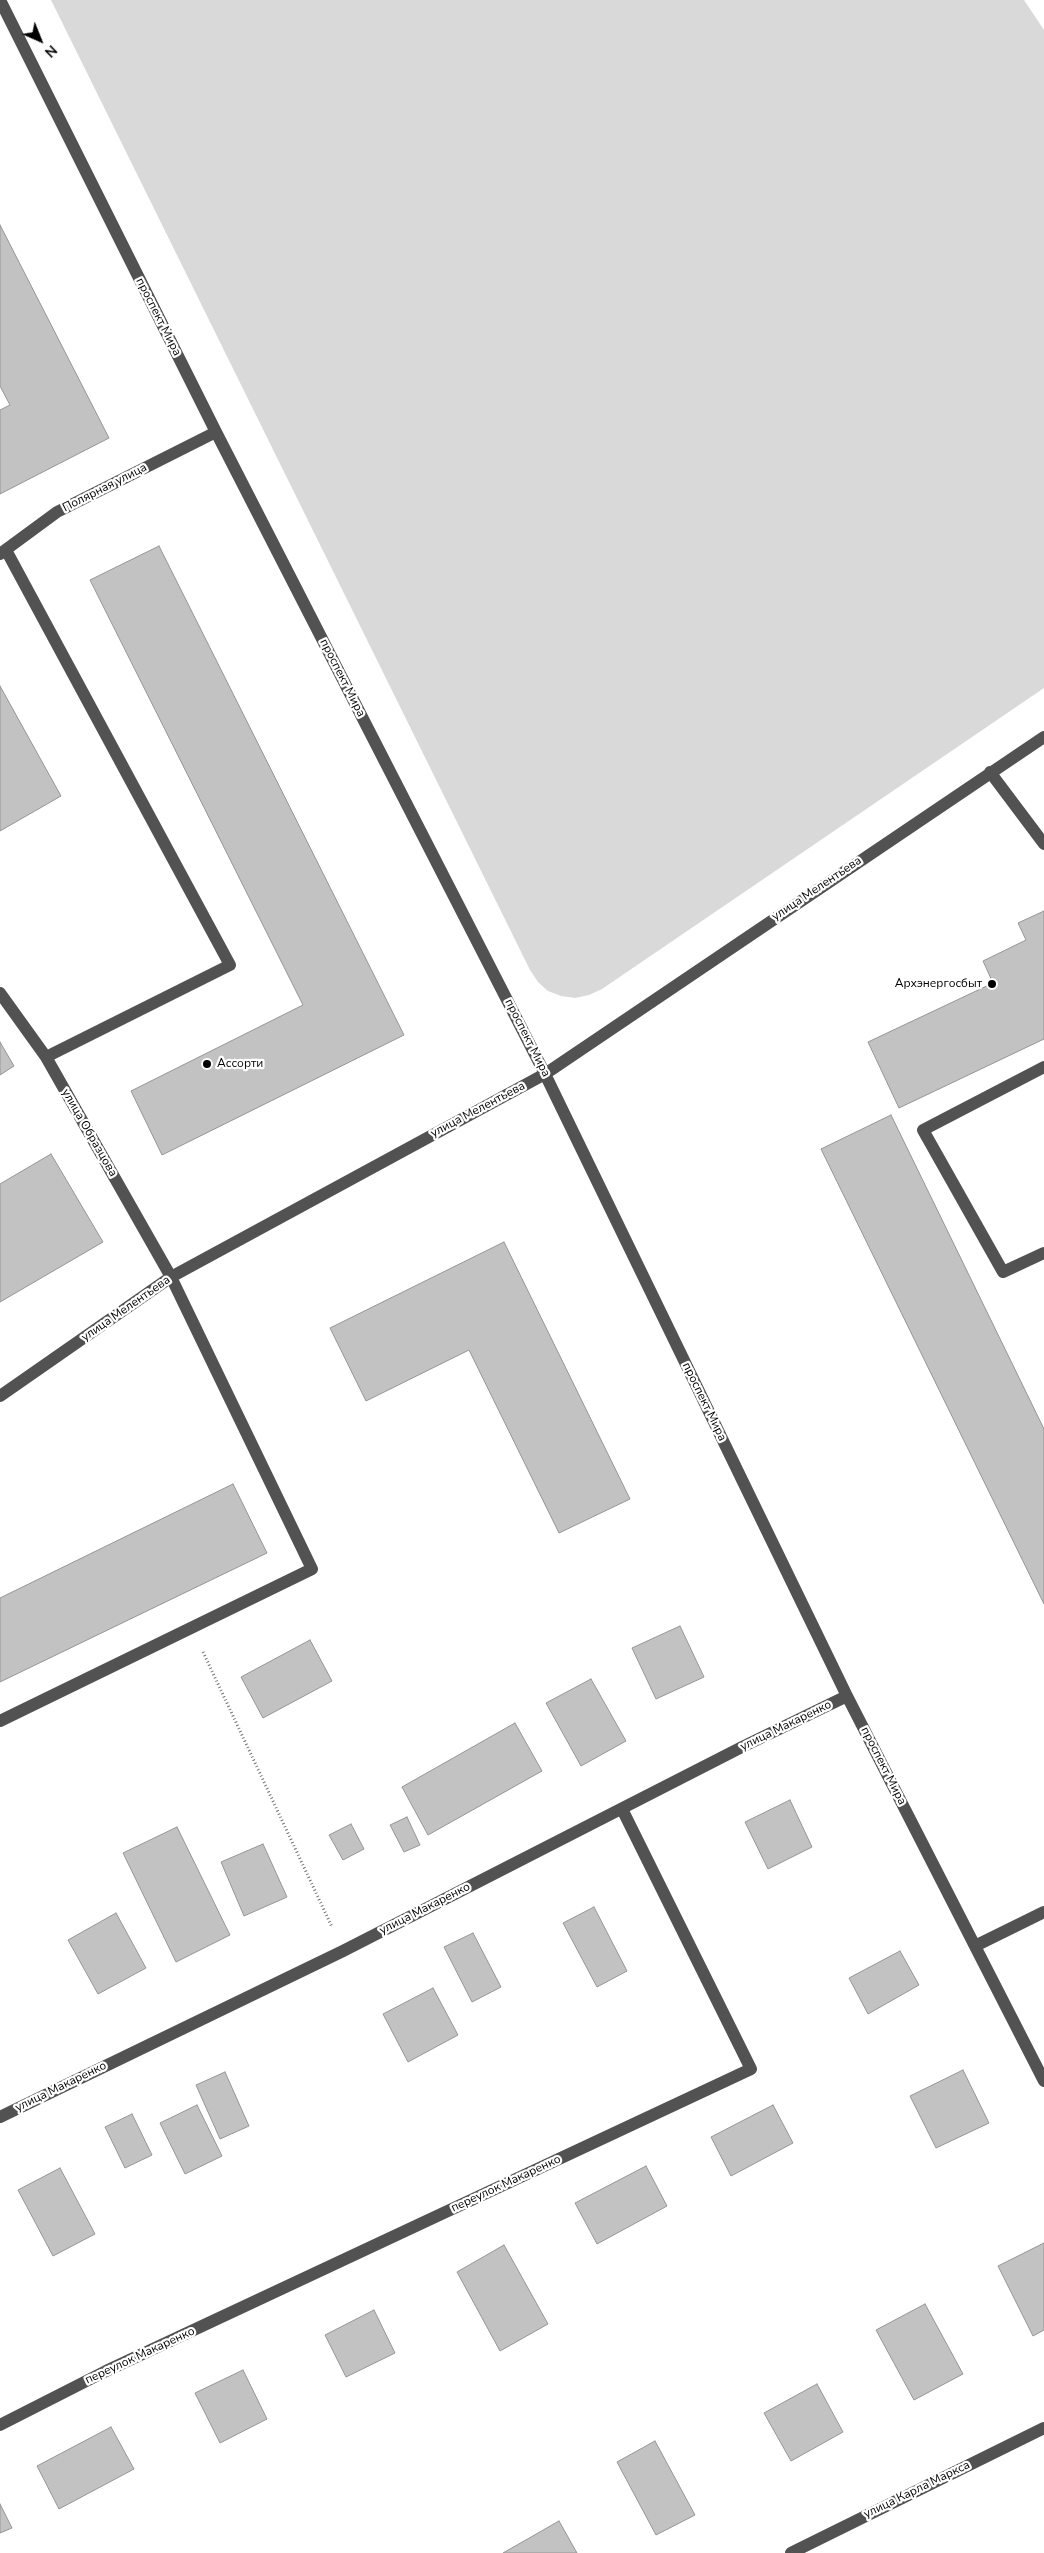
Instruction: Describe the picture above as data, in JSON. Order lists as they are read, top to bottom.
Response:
{
  "streets": {
    "street": [
      "проспект Мира",
      "Полярная улица",
      "улица Мелентьева",
      "улица Образцова",
      "улица Макаренко",
      "переулок Макаренко",
      "улица Карла Маркса"
    ]
  },
  "crossings": [
    ["проспект Мира", "Полярная улица"],
    ["проспект Мира", "улица Мелентьева"],
    ["проспект Мира", "улица Макаренко"],
    ["улица Мелентьева", "улица Образцова"],
    ["улица Макаренко", "переулок Макаренко"]
  ],
  "places": ["Архэнергосбыт", "Ассорти"],
  "north": "bottom right"
}
